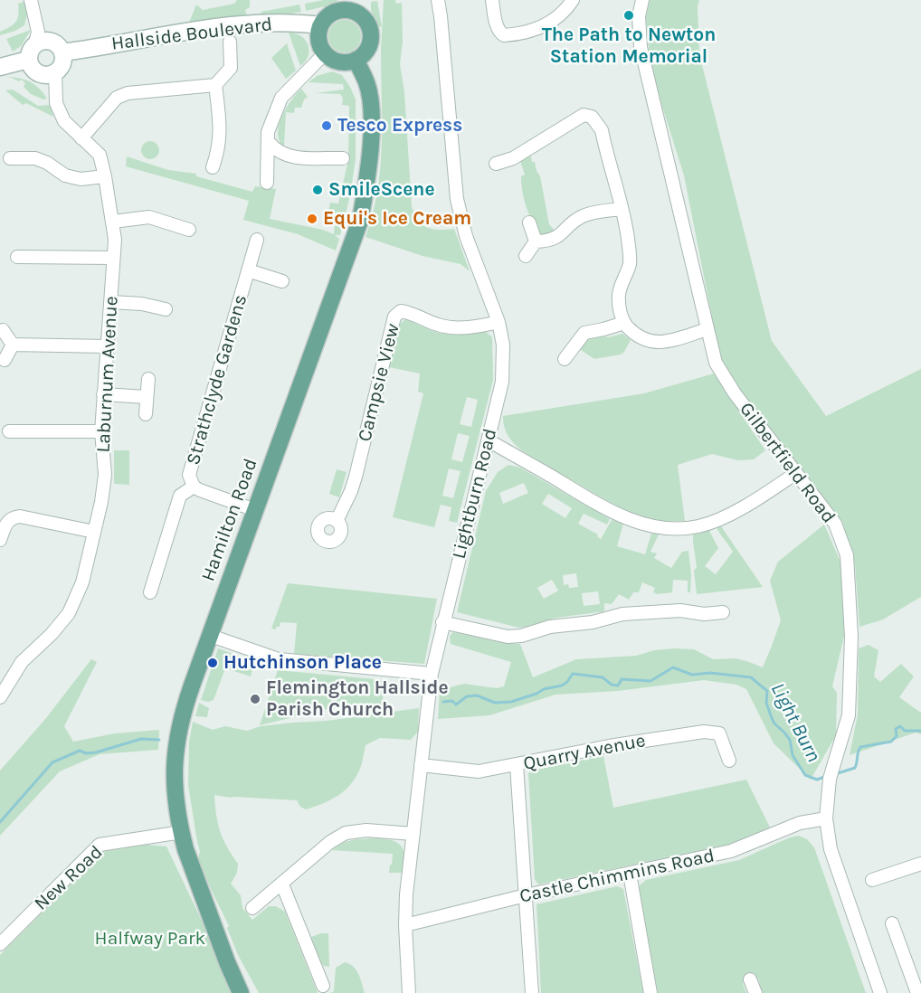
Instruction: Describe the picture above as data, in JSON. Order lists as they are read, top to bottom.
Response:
{
  "streets": {
    "main road": ["Hamilton Road"],
    "street": [
      "Hallside Boulevard",
      "Laburnum Avenue",
      "Strathclyde Gardens",
      "Campsie View",
      "Gilbertfield Road",
      "Lightburn Road",
      "Quarry Avenue",
      "Castle Chimmins Road",
      "New Road"
    ]
  },
  "crossings": [
    ["Hallside Boulevard", "Laburnum Avenue"],
    ["Hallside Boulevard", "Hamilton Road"],
    ["Strathclyde Gardens", "Hamilton Road"],
    ["Campsie View", "Lightburn Road"],
    ["Gilbertfield Road", "Castle Chimmins Road"],
    ["Lightburn Road", "Quarry Avenue"],
    ["Lightburn Road", "Castle Chimmins Road"],
    ["Hamilton Road", "New Road"]
  ],
  "water": ["Light Burn"],
  "parks": ["Halfway Park"],
  "places": [
    "The Path to Newton Station Memorial",
    "Tesco Express",
    "SmileScene",
    "Equi's Ice Cream",
    "Hutchinson Place",
    "Flemington Hallside Parish Church"
  ]
}
